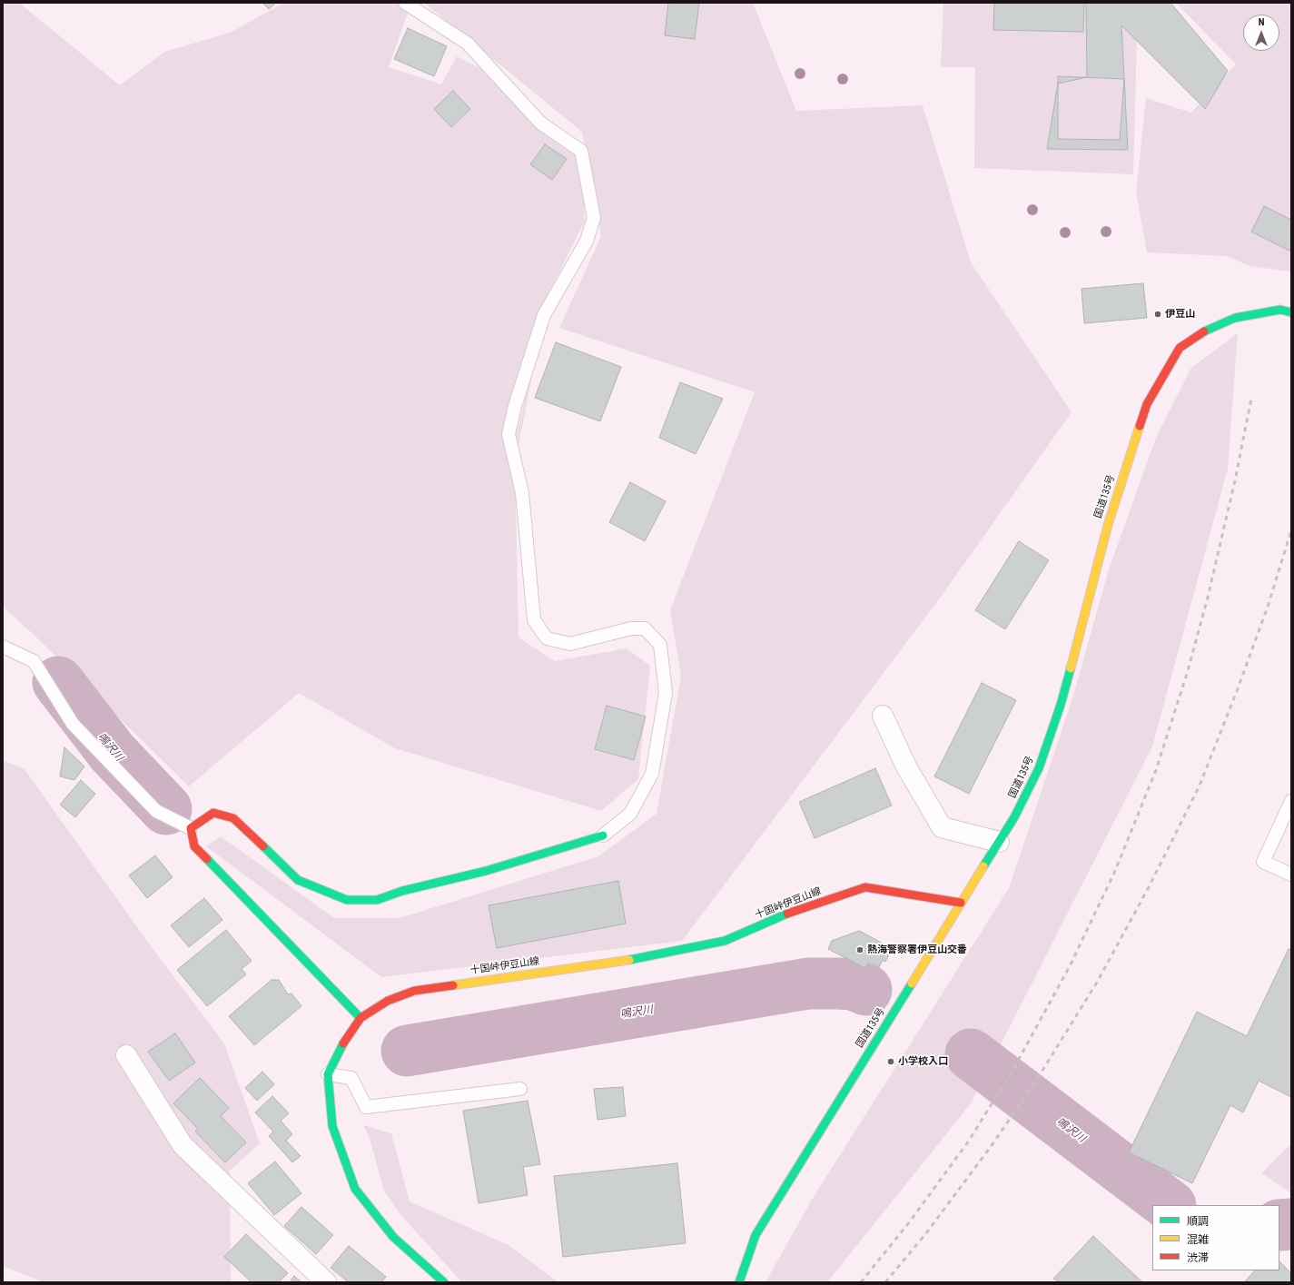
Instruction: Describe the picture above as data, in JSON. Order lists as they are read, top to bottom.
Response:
{
  "streets": {
    "main road": ["国道135号", "十国峠伊豆山線"]
  },
  "crossings": [
    ["国道135号", "十国峠伊豆山線"]
  ],
  "water": ["鳴沢川"],
  "places": ["伊豆山", "熱海警察署伊豆山交番", "小学校入口"],
  "legend": ["順調", "混雑", "渋滞"],
  "north": "top"
}
